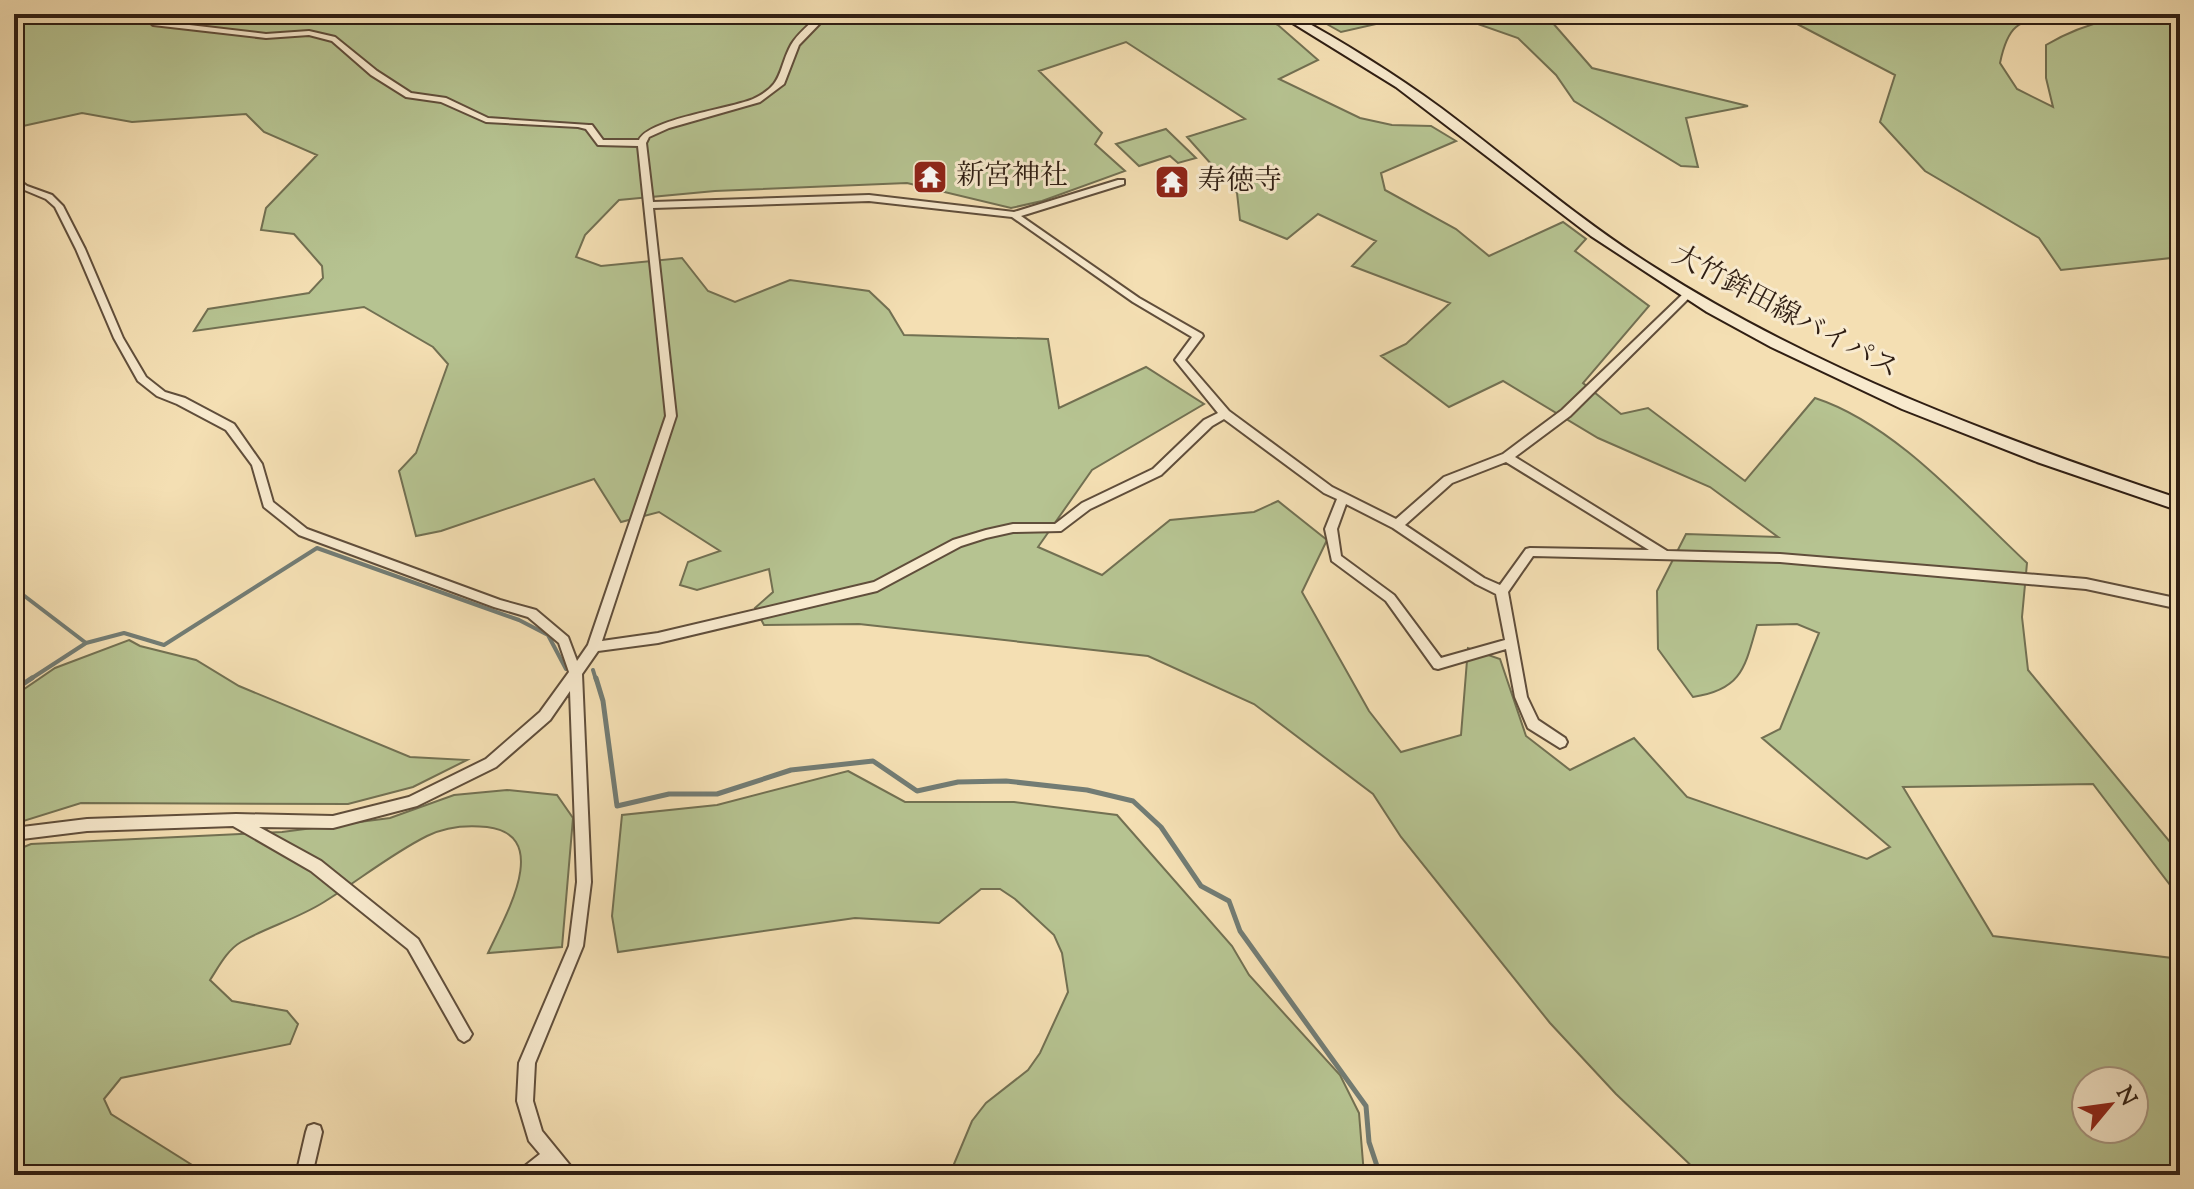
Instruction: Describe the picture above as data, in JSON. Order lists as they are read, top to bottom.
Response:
{
  "streets": {
    "main road": ["大竹鉾田線バイパス"]
  },
  "places": {
    "temple": ["新宮神社", "寿徳寺"]
  },
  "north": "top right"
}
